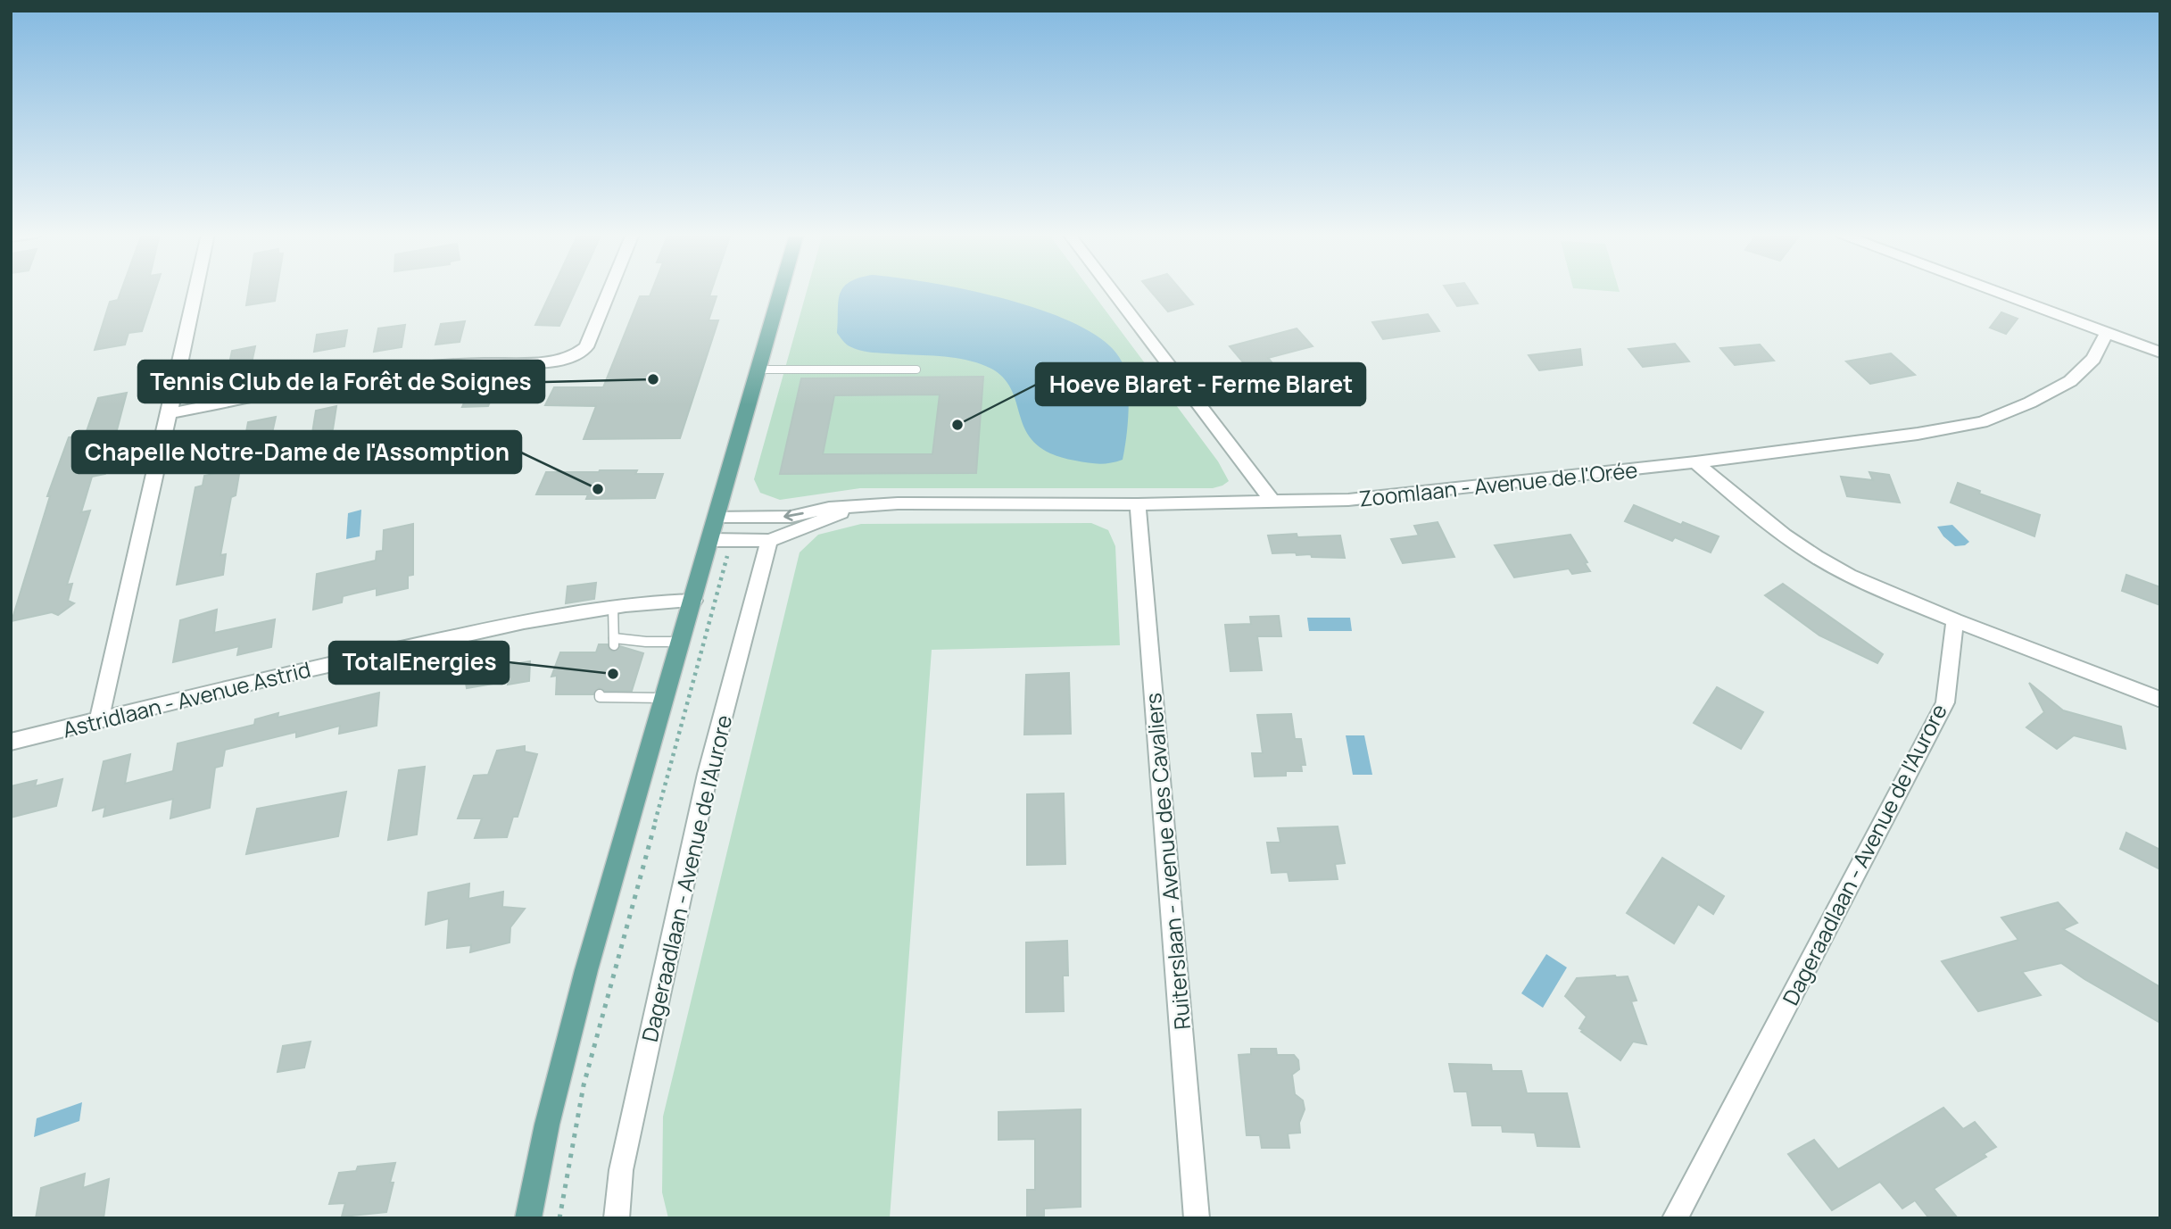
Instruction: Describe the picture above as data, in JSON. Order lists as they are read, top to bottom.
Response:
{
  "streets": {
    "street": [
      "Zoomlaan - Avenue de l'Orée",
      "Astridlaan - Avenue Astrid",
      "Dageraadlaan - Avenue de l'Aurore",
      "Ruiterslaan - Avenue des Cavaliers"
    ]
  },
  "crossings": [
    ["Zoomlaan - Avenue de l'Orée", "Dageraadlaan - Avenue de l'Aurore"],
    ["Zoomlaan - Avenue de l'Orée", "Ruiterslaan - Avenue des Cavaliers"]
  ],
  "places": [
    "Tennis Club de la Forêt de Soignes",
    "Hoeve Blaret - Ferme Blaret",
    "Chapelle Notre-Dame de l'Assomption",
    "TotalEnergies"
  ]
}
